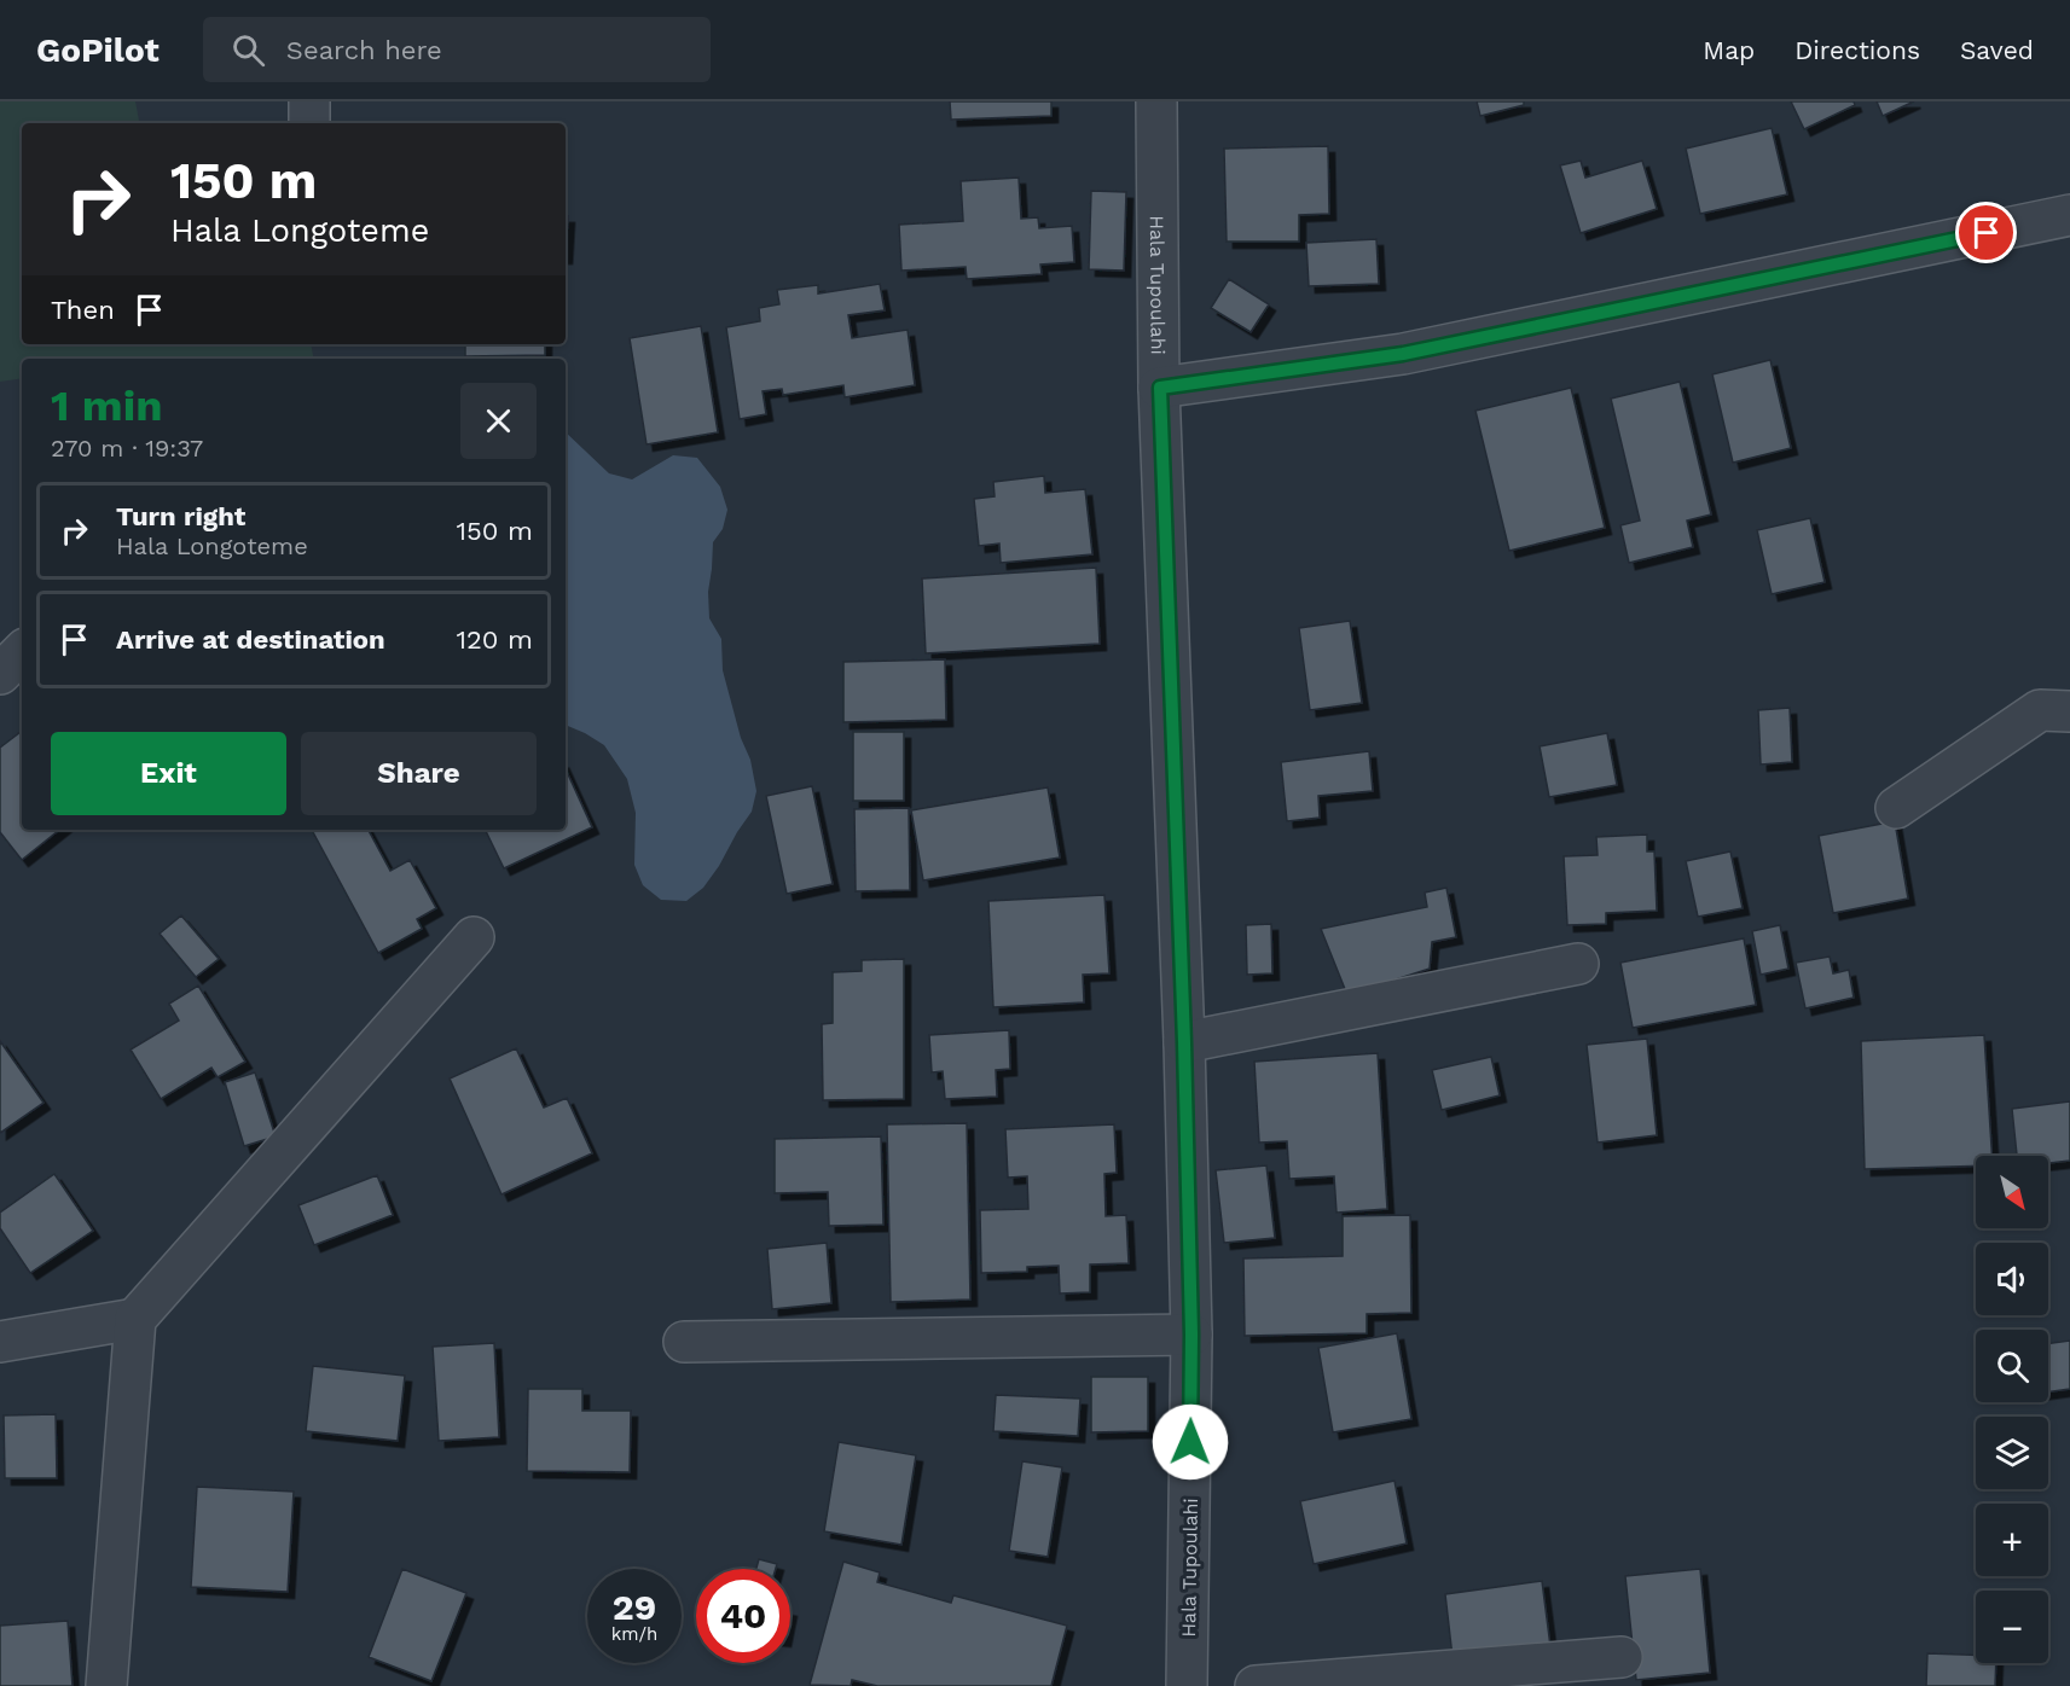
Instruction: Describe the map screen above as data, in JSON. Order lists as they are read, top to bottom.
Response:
{
  "streets": {
    "street": ["Hala Tupoulahi"]
  },
  "north": "bottom right",
  "page": {
    "header": "GoPilot",
    "search": "Search here",
    "nav": ["Map", "Directions", "Saved"],
    "turn": ["150 m", "Hala Longoteme"],
    "then": "Then",
    "heading": ["1 min", "270 m · 19:37"],
    "list": [
      {
        "name": "Turn right",
        "note": "Hala Longoteme",
        "value": "150 m"
      },
      {
        "name": "Arrive at destination",
        "value": "120 m"
      }
    ],
    "buttons": ["Exit", "Share"],
    "map_buttons": ["+", "−"],
    "speed": "29 km/h",
    "limit": "40"
  }
}
